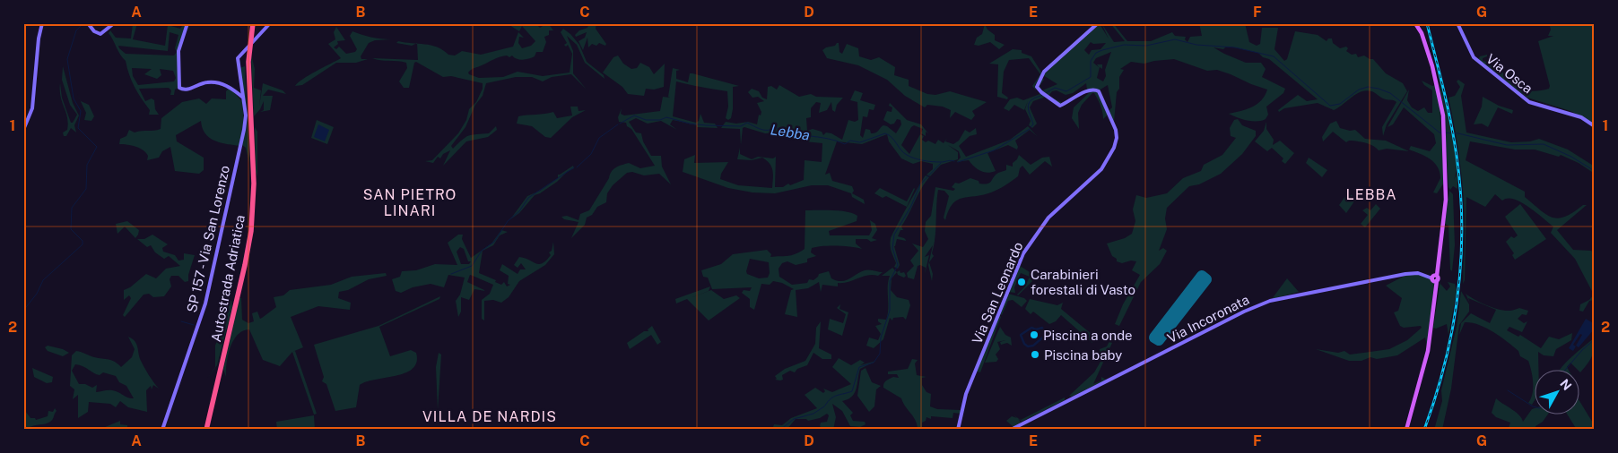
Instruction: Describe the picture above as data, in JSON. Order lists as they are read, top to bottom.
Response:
{
  "streets": {
    "highway": ["Autostrada Adriatica"],
    "street": [
      "Via Osca",
      "SP 157 - Via San Lorenzo",
      "Via San Leonardo",
      "Via Incoronata"
    ]
  },
  "districts": ["SAN PIETRO LINARI", "LEBBA", "VILLA DE NARDIS"],
  "water": ["Lebba"],
  "places": ["Carabinieri forestali di Vasto", "Piscina a onde", "Piscina baby"],
  "north": "top right",
  "grid": {
    "columns": [
      "A",
      "B",
      "C",
      "D",
      "E",
      "F",
      "G"
    ],
    "rows": ["1", "2"]
  }
}
